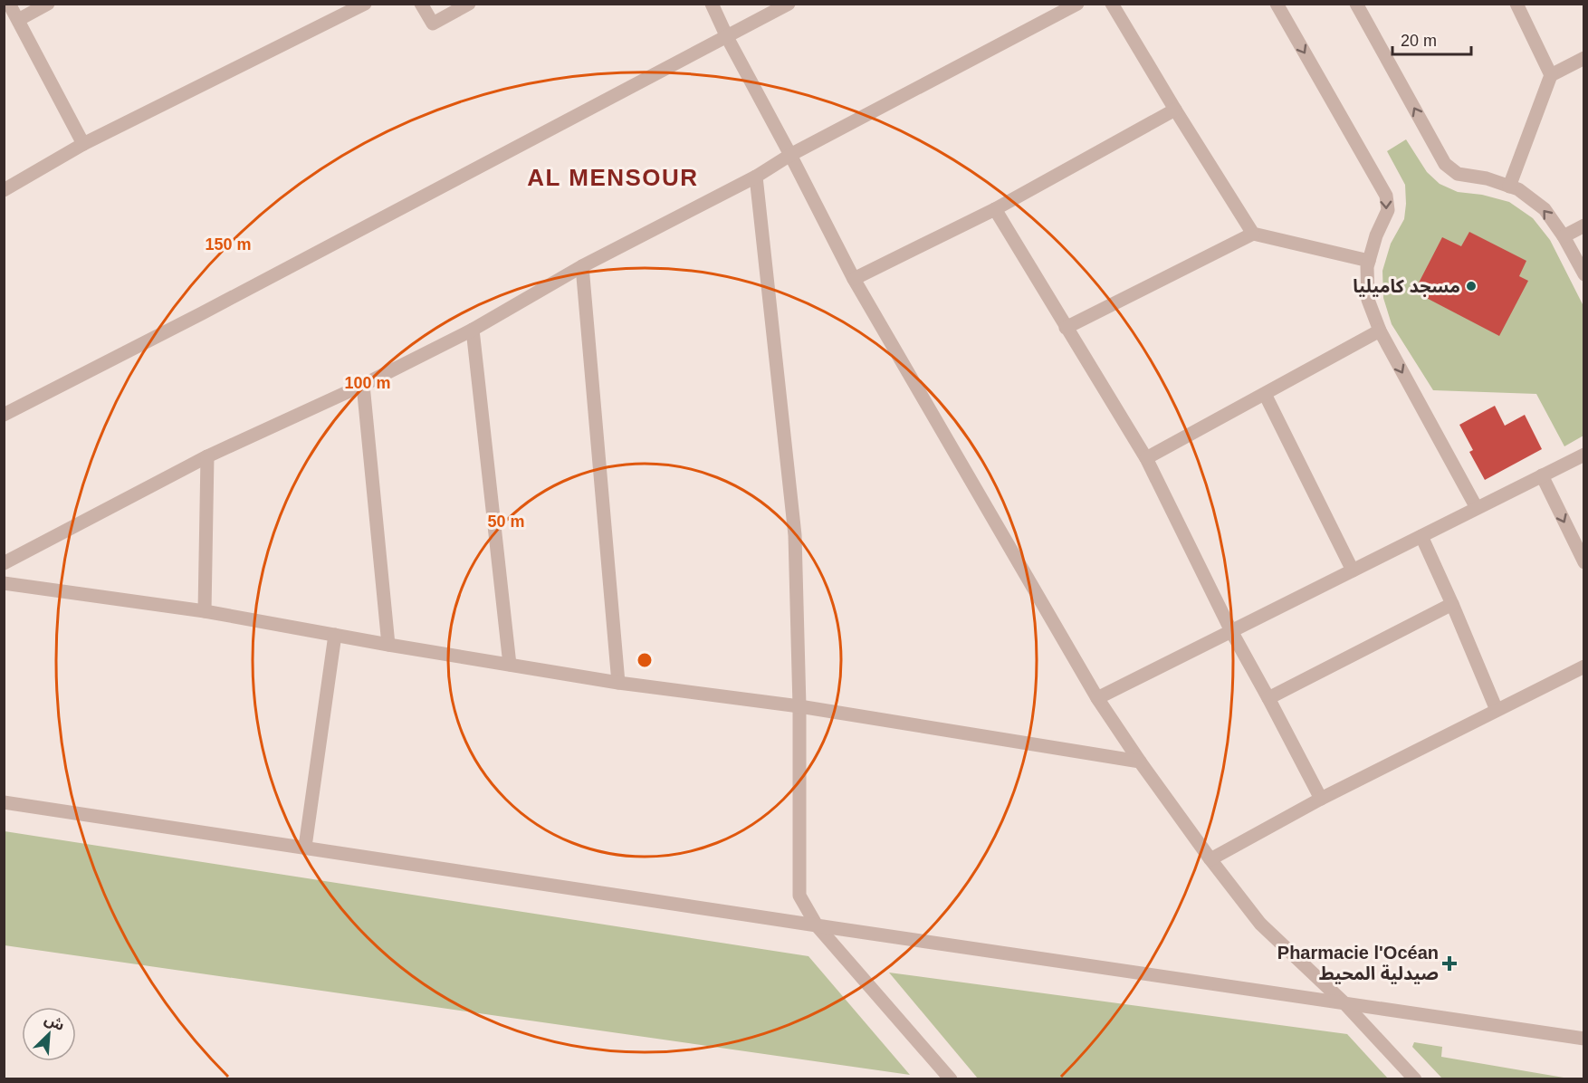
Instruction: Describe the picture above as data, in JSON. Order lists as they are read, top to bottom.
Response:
{
  "districts": ["AL MENSOUR"],
  "places": {
    "other": ["مسجد كاميليا"],
    "health": ["Pharmacie l'Océan صيدلية المحيط"]
  },
  "scale_bar": "20 m",
  "north": "top right",
  "rings": ["150 m", "100 m", "50 m"]
}
